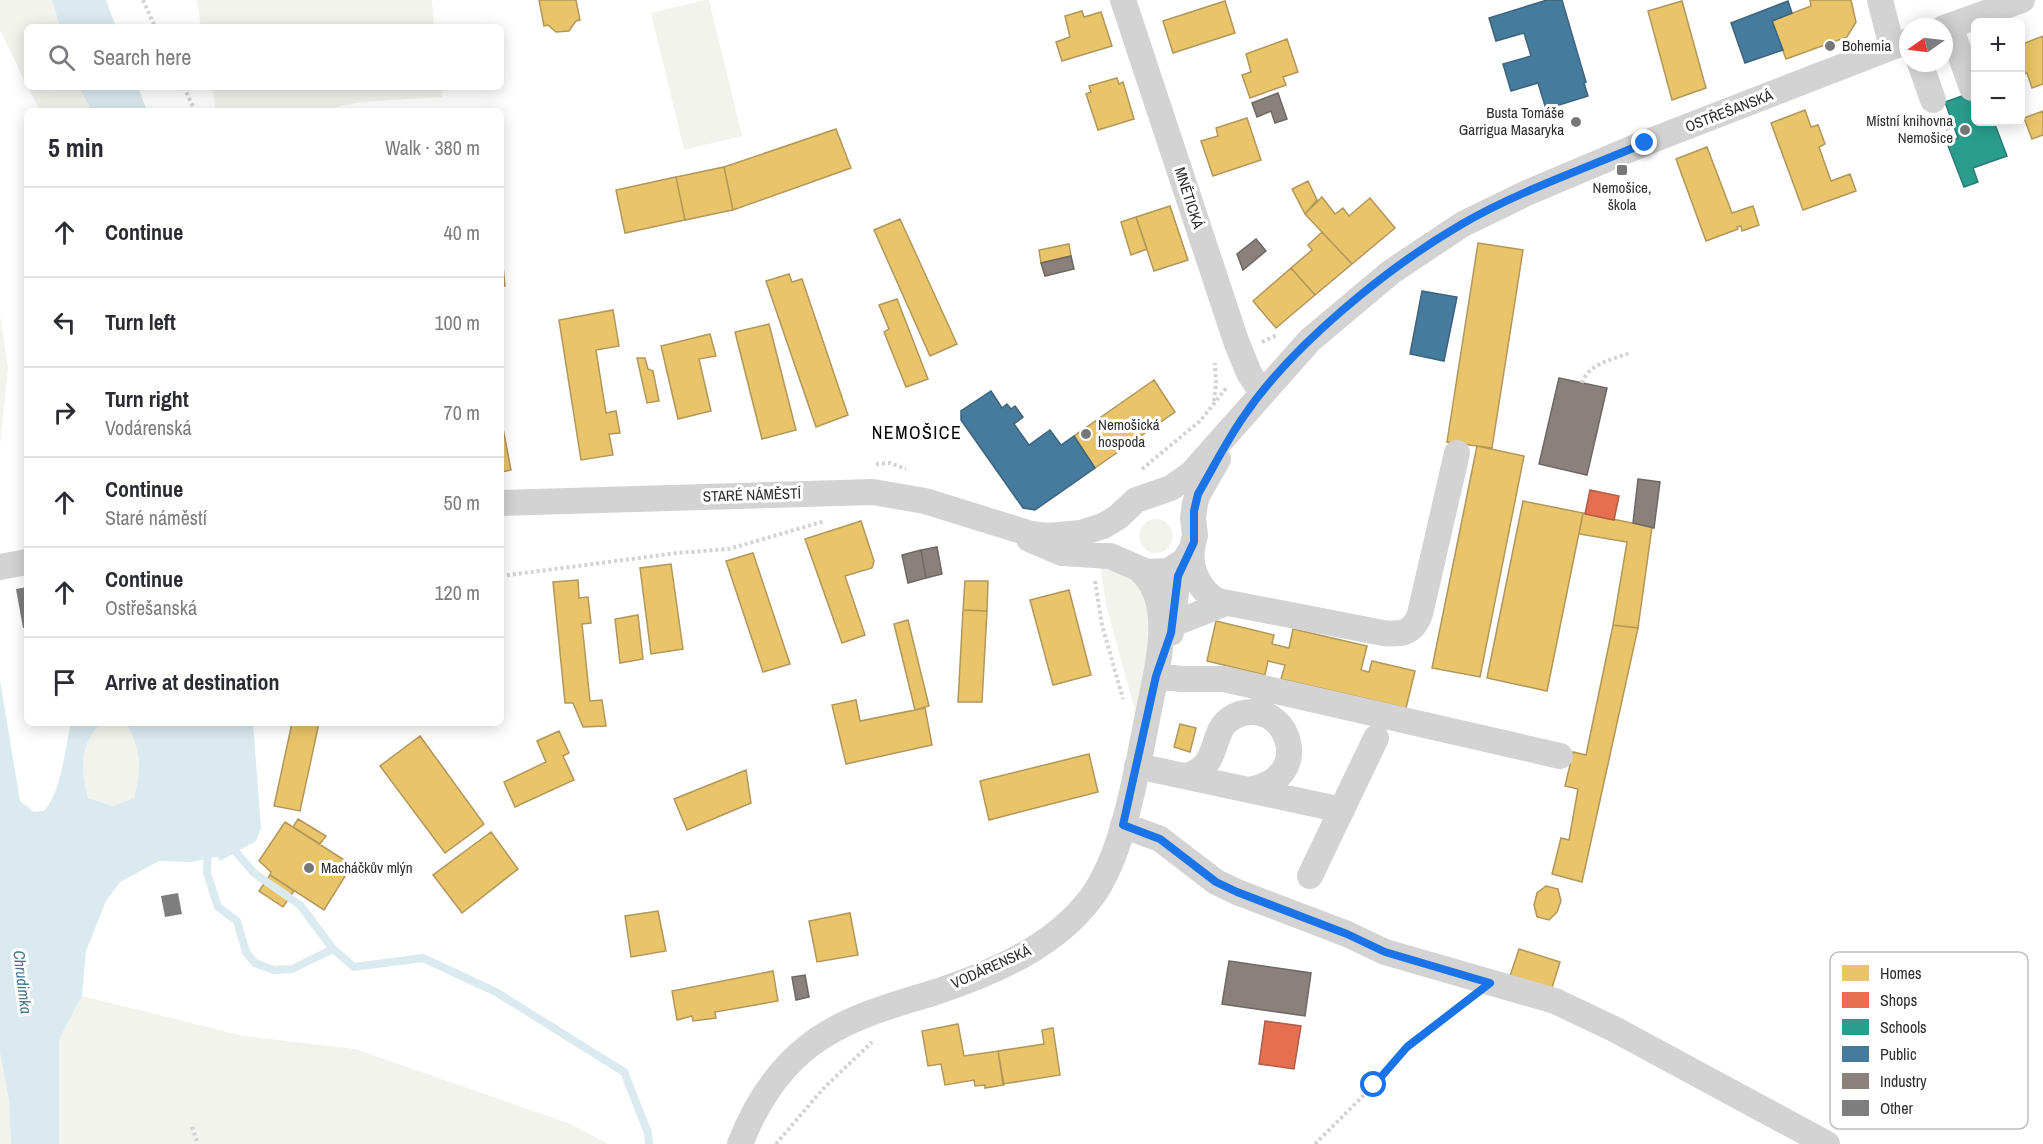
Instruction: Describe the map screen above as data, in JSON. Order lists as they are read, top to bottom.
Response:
{
  "streets": {
    "street": [
      "OSTŘEŠANSKÁ",
      "MNĚTICKÁ",
      "STARÉ NÁMĚSTÍ",
      "VODÁRENSKÁ"
    ]
  },
  "crossings": [
    ["OSTŘEŠANSKÁ", "MNĚTICKÁ"],
    ["OSTŘEŠANSKÁ", "STARÉ NÁMĚSTÍ"],
    ["MNĚTICKÁ", "STARÉ NÁMĚSTÍ"],
    ["STARÉ NÁMĚSTÍ", "VODÁRENSKÁ"]
  ],
  "districts": ["NEMOŠICE"],
  "water": ["Chrudimka"],
  "places": {
    "other": [
      "Bohemia",
      "Busta Tomáše Garrigua Masaryka",
      "Místní knihovna Nemošice",
      "Nemošická hospoda",
      "Macháčkův mlýn"
    ],
    "transit": ["Nemošice, škola"]
  },
  "legend": [
    "Homes",
    "Shops",
    "Schools",
    "Public",
    "Industry",
    "Other"
  ],
  "north": "left",
  "page": {
    "map_buttons": ["+", "−"],
    "search": "Search here",
    "heading": ["5 min", "Walk · 380 m"],
    "list": [
      ["Continue", "40 m"],
      ["Turn left", "100 m"],
      ["Turn right", "Vodárenská", "70 m"],
      ["Continue", "Staré náměstí", "50 m"],
      ["Continue", "Ostřešanská", "120 m"],
      "Arrive at destination"
    ]
  }
}
